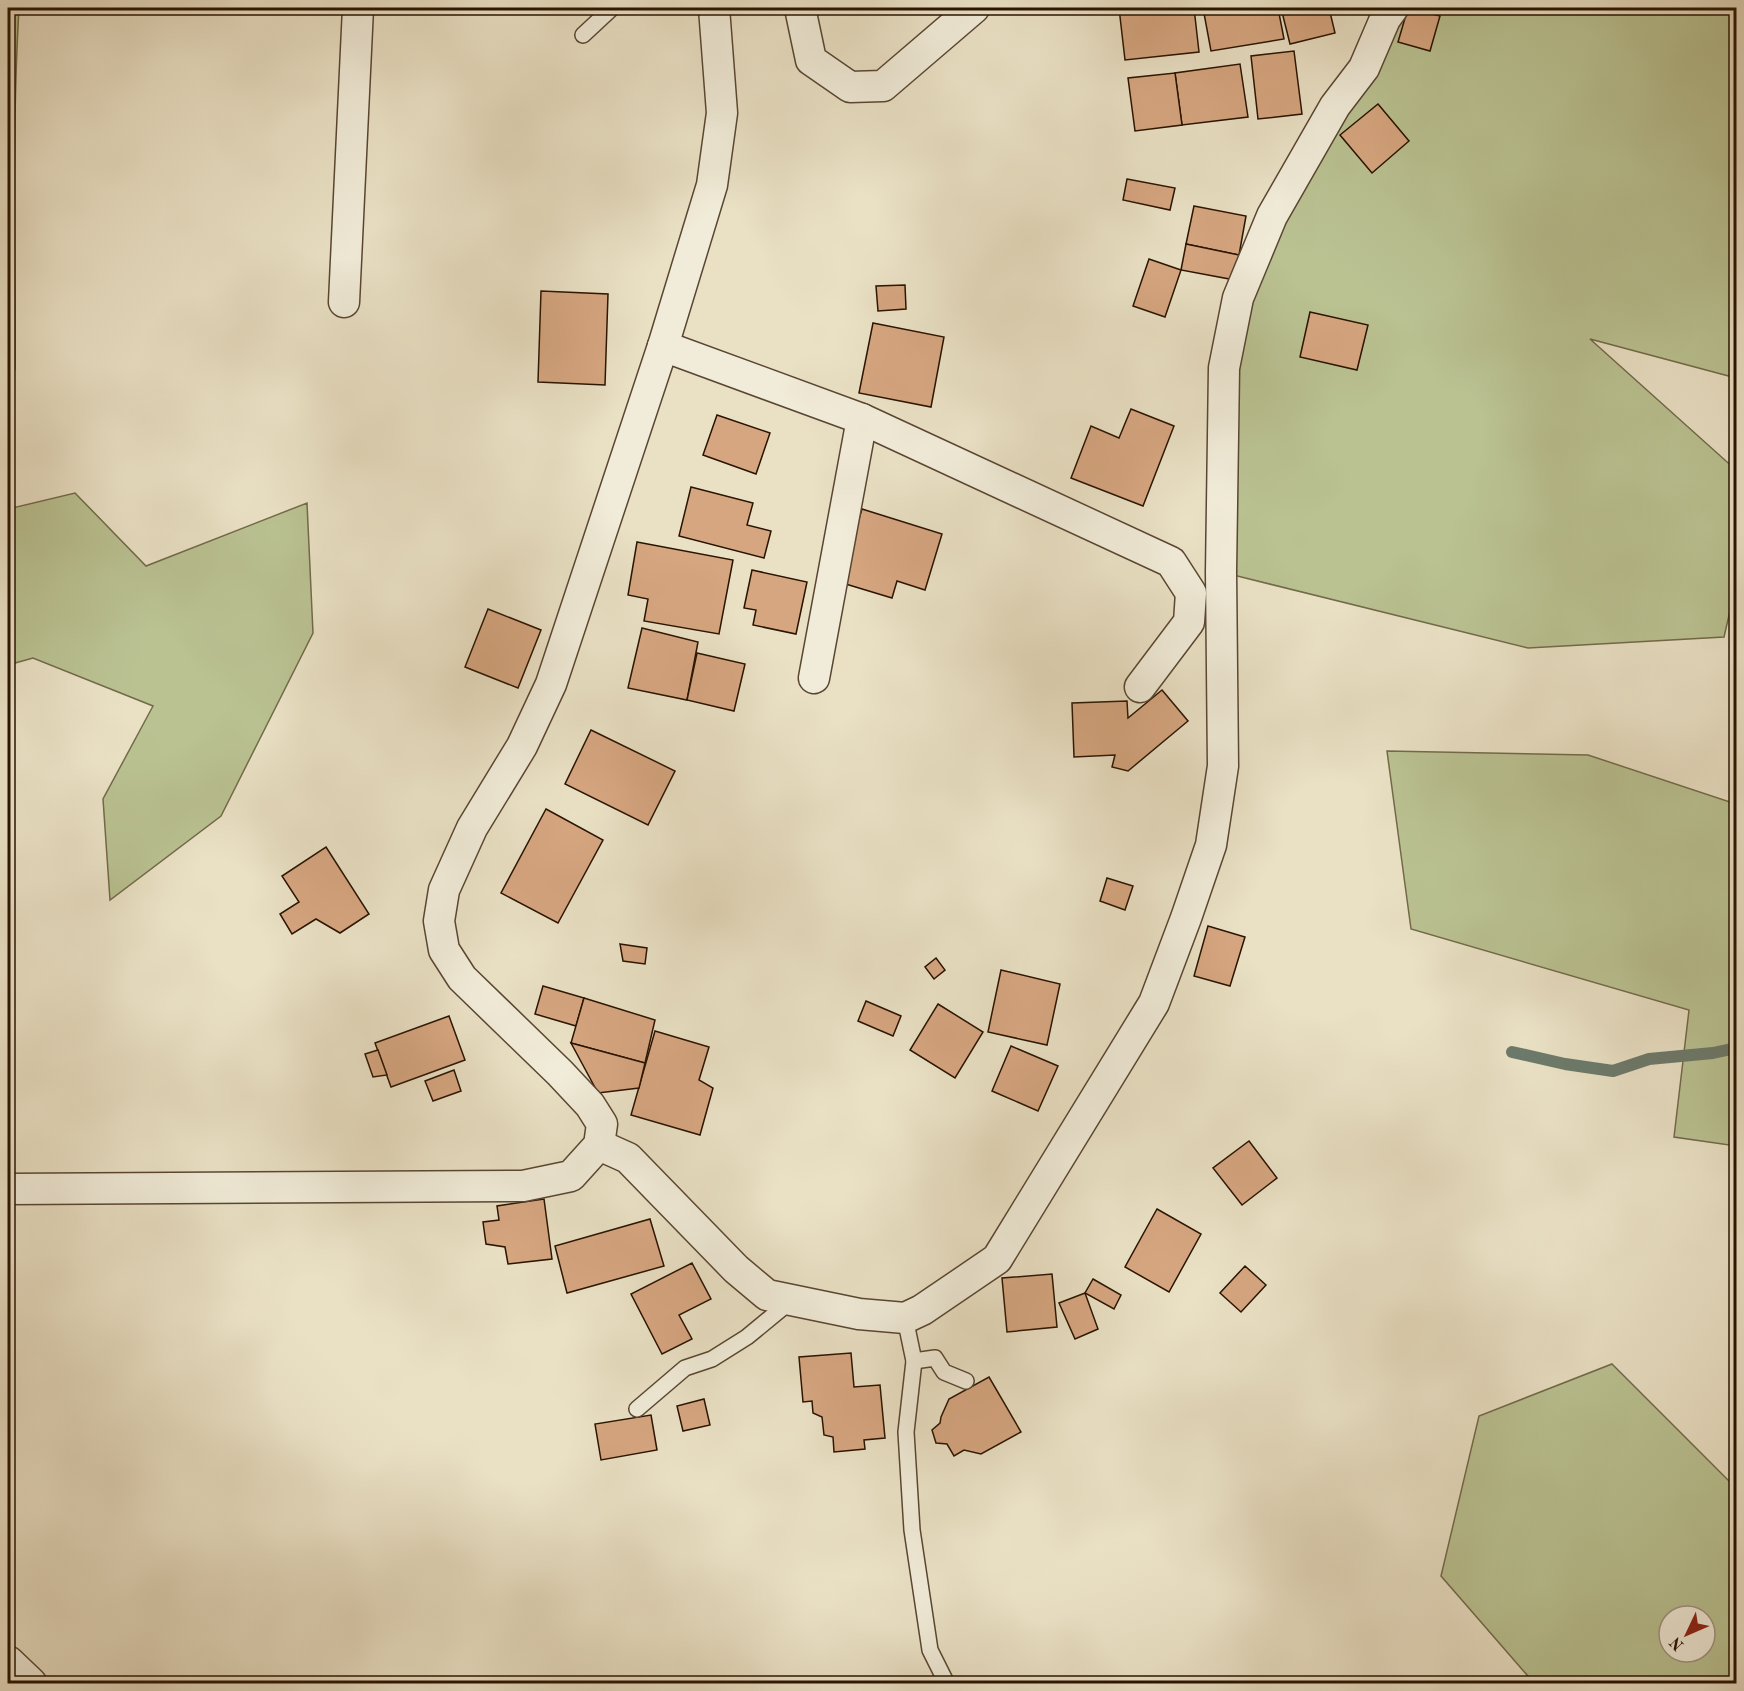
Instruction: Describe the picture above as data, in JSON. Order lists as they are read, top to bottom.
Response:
{
  "north": "bottom left"
}
